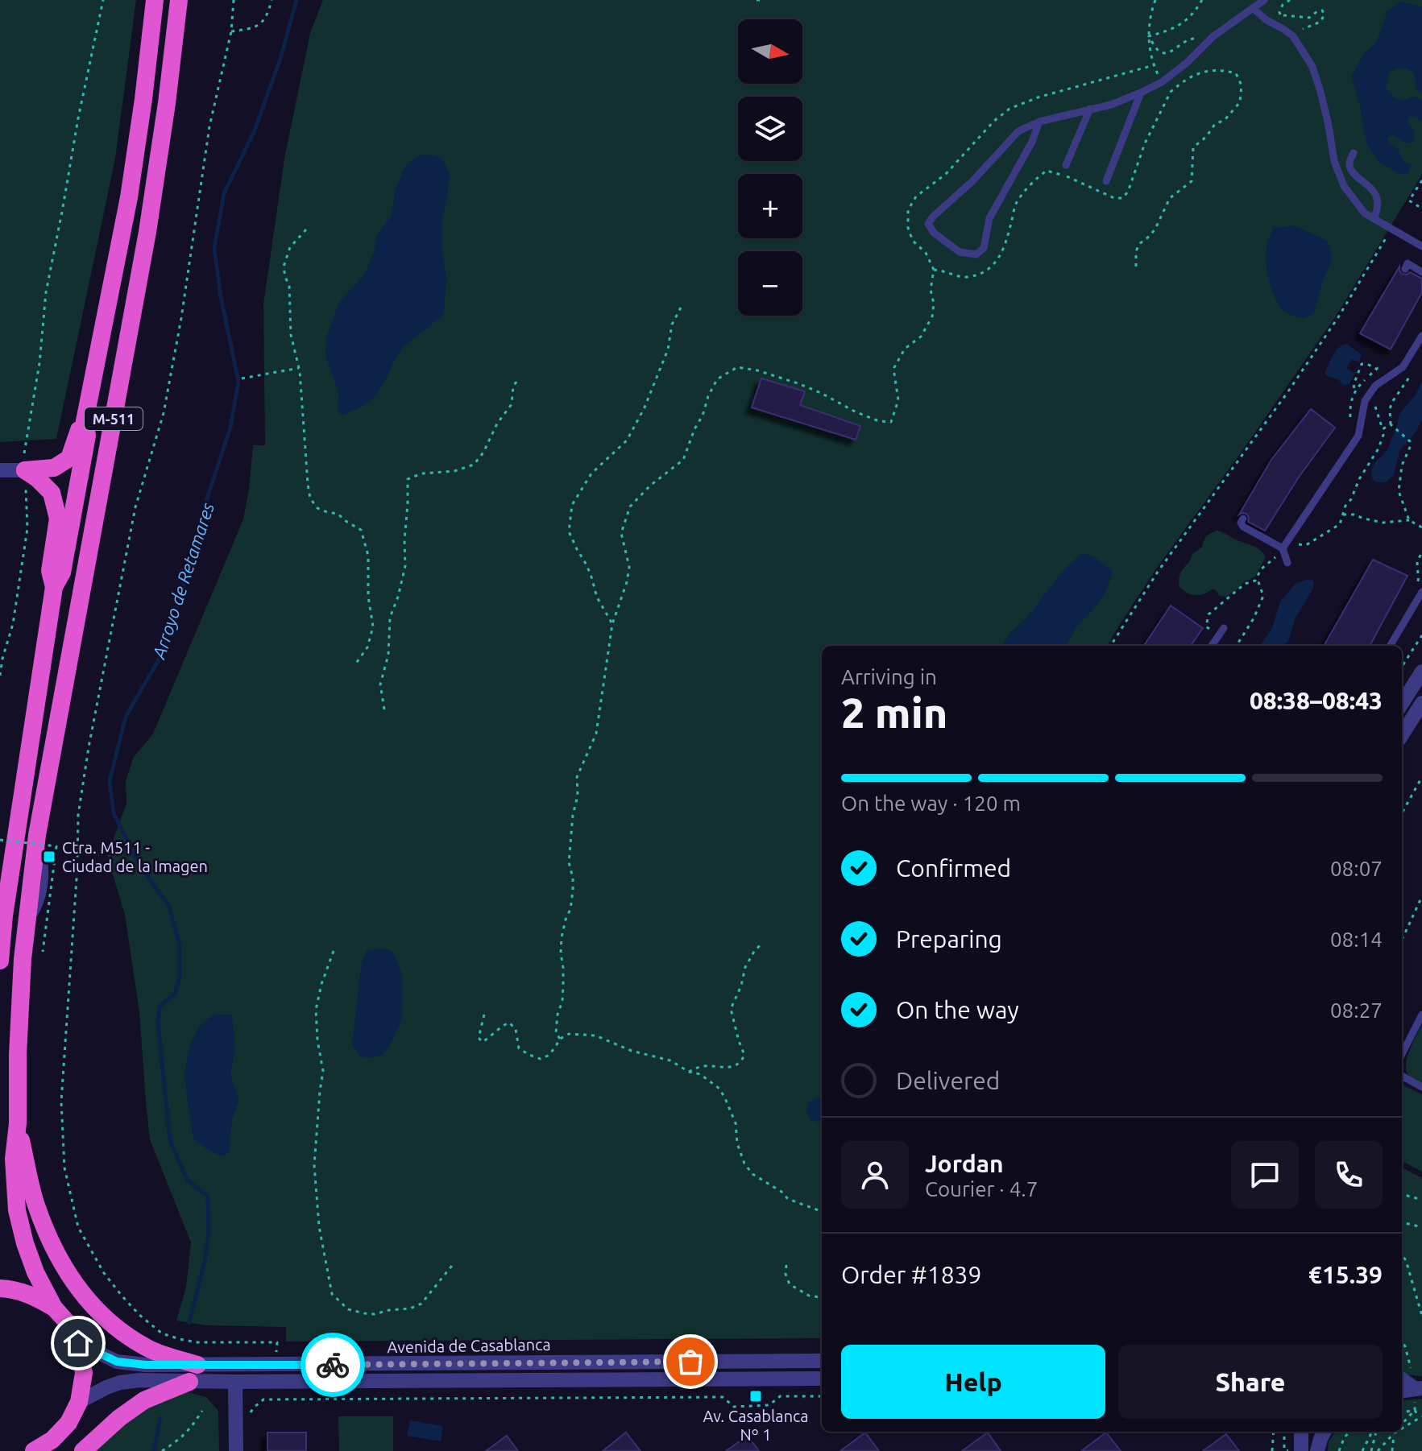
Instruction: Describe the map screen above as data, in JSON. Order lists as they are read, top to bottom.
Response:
{
  "streets": {
    "highway": ["M-511"],
    "street": ["Avenida de Casablanca"]
  },
  "crossings": [
    ["M-511", "Avenida de Casablanca"]
  ],
  "water": ["Arroyo de Retamares"],
  "places": {
    "transit": ["Ctra. M511 - Ciudad de la Imagen", "Av. Casablanca Nº 1"]
  },
  "north": "right",
  "page": {
    "map_buttons": ["+", "−"],
    "heading": ["2 min", "Arriving in", "08:38–08:43"],
    "panel": [
      "Jordan",
      "Courier · 4.7",
      "Order #1839",
      "€15.39"
    ],
    "bar": "On the way · 120 m",
    "list": [
      ["Confirmed", "08:07"],
      ["Preparing", "08:14"],
      ["On the way", "08:27"],
      "Delivered"
    ],
    "buttons": ["Help", "Share"]
  }
}
